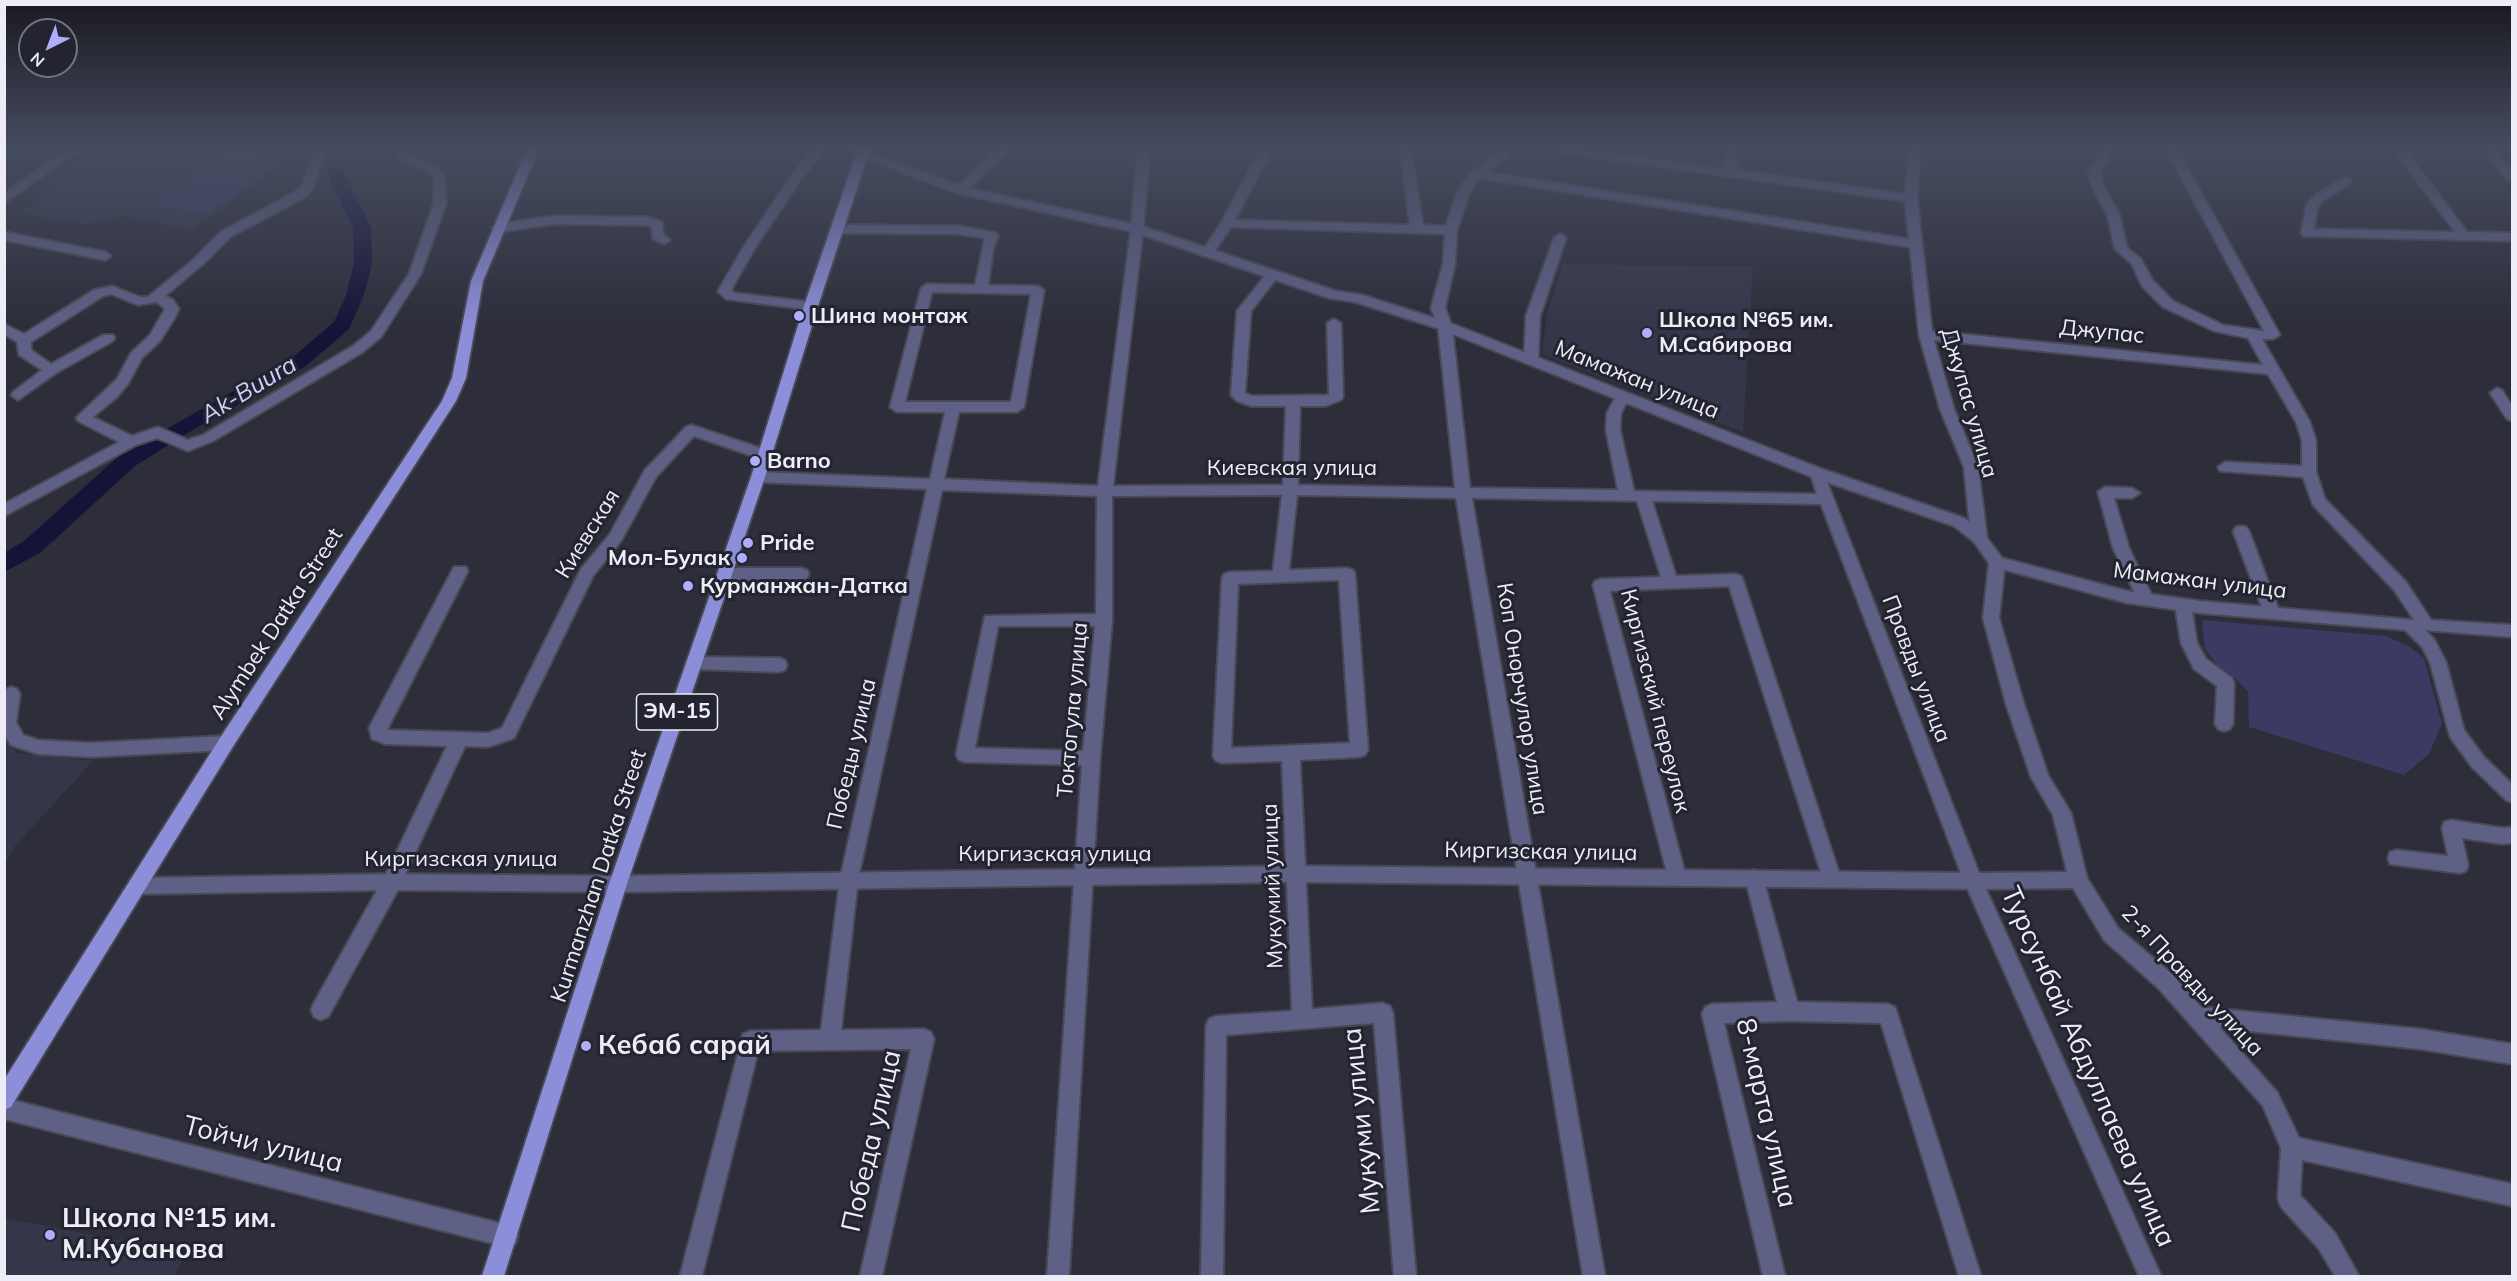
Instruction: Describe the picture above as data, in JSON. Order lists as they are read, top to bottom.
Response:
{
  "streets": {
    "main road": ["Alymbek Datka Street", "ЭМ-15", "Kurmanzhan Datka Street"],
    "street": [
      "Джупас",
      "Мамажан улица",
      "Джупас улица",
      "Киевская улица",
      "Киевская",
      "Правды улица",
      "Коп Онорчулор улица",
      "Киргизский переулок",
      "Токтогула улица",
      "Победы улица",
      "Киргизская улица",
      "Мукумий улица",
      "2-я Правды улица",
      "Турсунбай Абдуллаева улица",
      "8-марта улица",
      "Мукуми улица",
      "Победа улица",
      "Тойчи улица"
    ]
  },
  "crossings": [
    ["Джупас", "Джупас улица"],
    ["Мамажан улица", "Джупас улица"],
    ["Мамажан улица", "Правды улица"],
    ["Мамажан улица", "Коп Онорчулор улица"],
    ["Мамажан улица", "Токтогула улица"],
    ["Мамажан улица", "2-я Правды улица"],
    ["Киевская улица", "Правды улица"],
    ["Киевская улица", "Коп Онорчулор улица"],
    ["Киевская улица", "Токтогула улица"],
    ["Киевская улица", "Победы улица"],
    ["Киевская улица", "Kurmanzhan Datka Street"],
    ["Киевская", "Kurmanzhan Datka Street"],
    ["Alymbek Datka Street", "Киргизская улица"],
    ["Правды улица", "Киргизская улица"],
    ["Правды улица", "Турсунбай Абдуллаева улица"],
    ["Коп Онорчулор улица", "Киргизская улица"],
    ["Киргизский переулок", "Киргизская улица"],
    ["Токтогула улица", "Киргизская улица"],
    ["Победы улица", "Киргизская улица"],
    ["Победы улица", "Победа улица"],
    ["Киргизская улица", "Kurmanzhan Datka Street"],
    ["Киргизская улица", "Мукумий улица"],
    ["Киргизская улица", "2-я Правды улица"],
    ["Киргизская улица", "Турсунбай Абдуллаева улица"],
    ["Kurmanzhan Datka Street", "Тойчи улица"],
    ["Мукумий улица", "Мукуми улица"]
  ],
  "water": ["Ak-Buura"],
  "places": [
    "Шина монтаж",
    "Школа №65 им. М.Сабирова",
    "Barno",
    "Pride",
    "Мол-Булак",
    "Курманжан-Датка",
    "Кебаб сарай",
    "Школа №15 им. М.Кубанова"
  ],
  "north": "bottom left"
}
